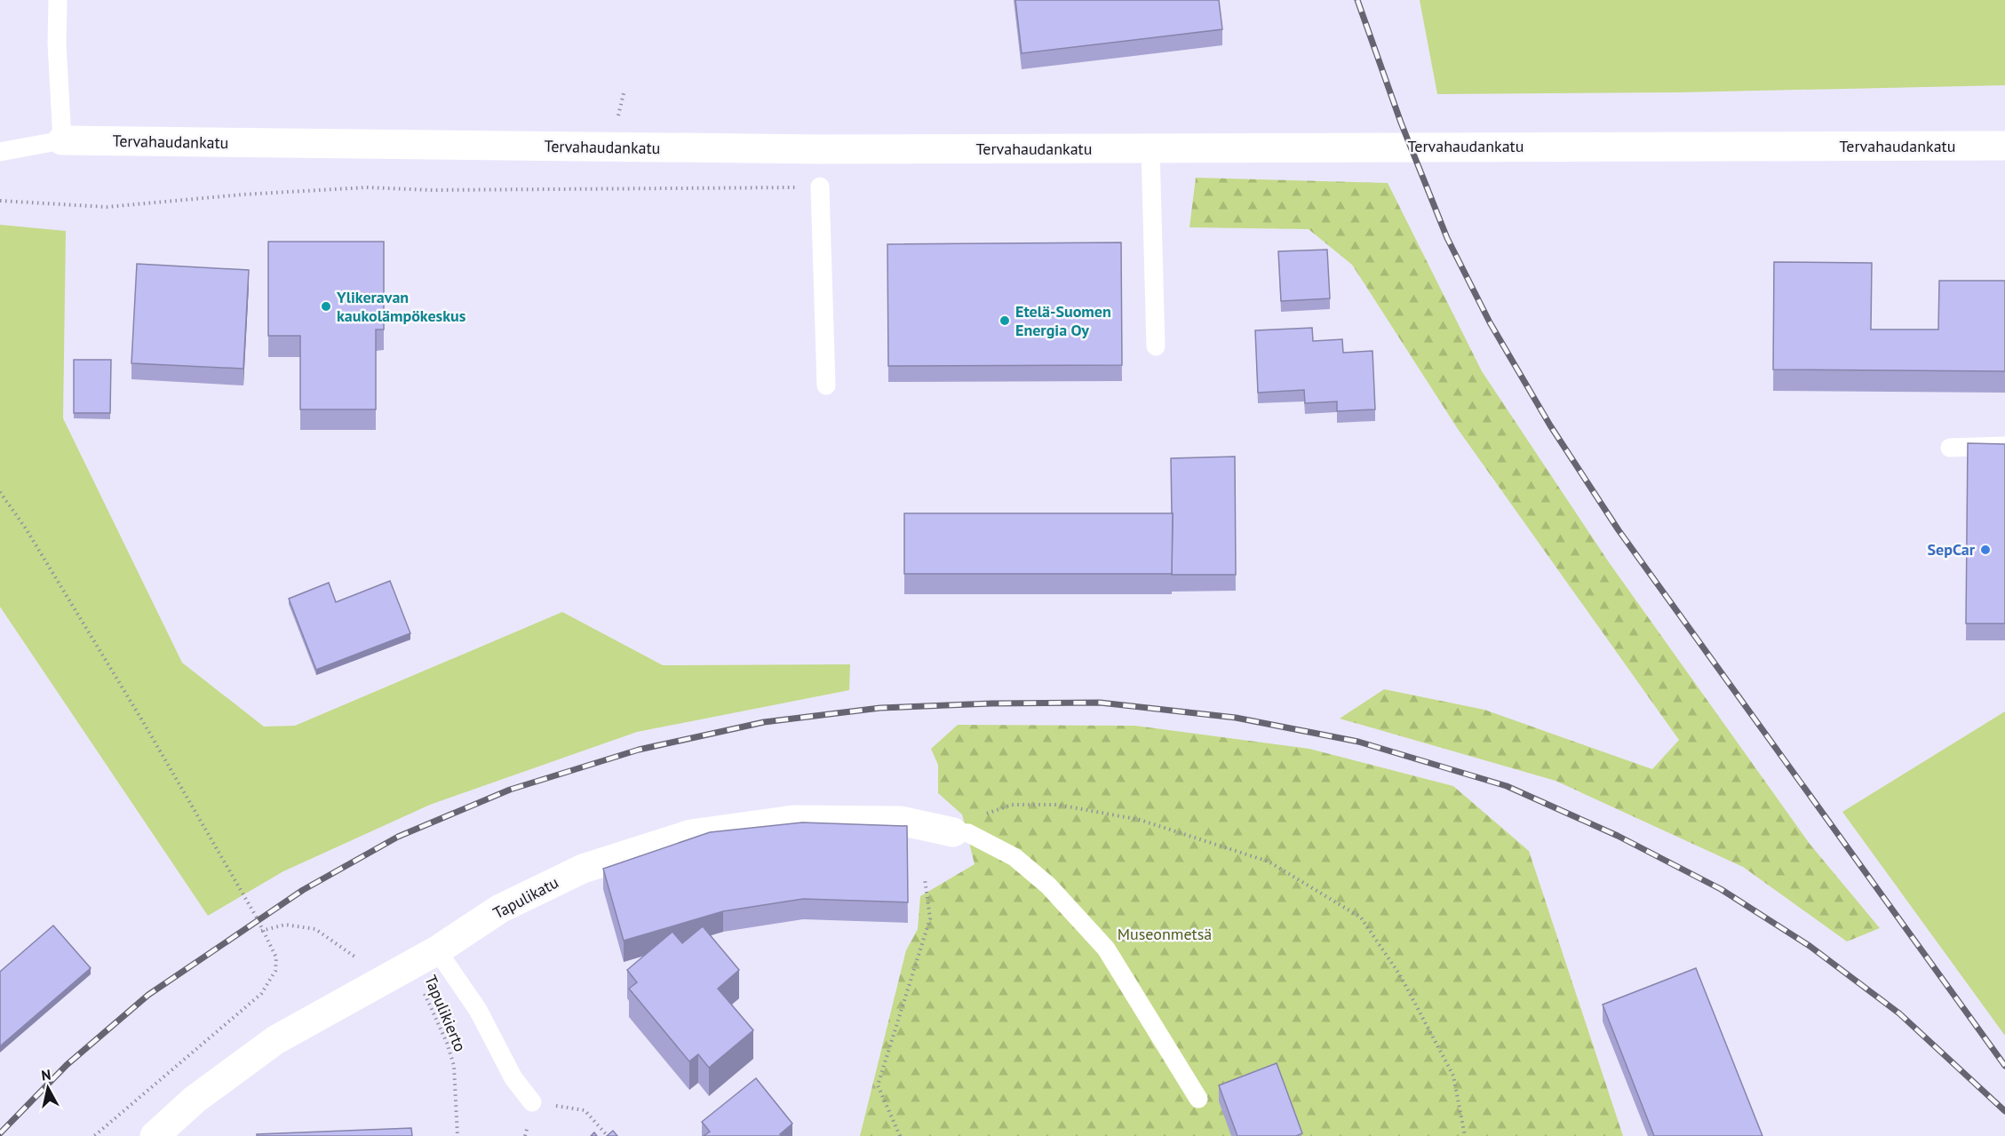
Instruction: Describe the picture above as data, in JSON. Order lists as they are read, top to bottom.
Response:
{
  "streets": {
    "street": ["Tervahaudankatu", "Tapulikatu"],
    "path": ["Tapulikierto"]
  },
  "crossings": [
    ["Tapulikatu", "Tapulikierto"]
  ],
  "parks": ["Museonmetsä"],
  "places": ["Ylikeravan kaukolämpökeskus", "Etelä-Suomen Energia Oy", "SepCar"],
  "north": "top"
}
